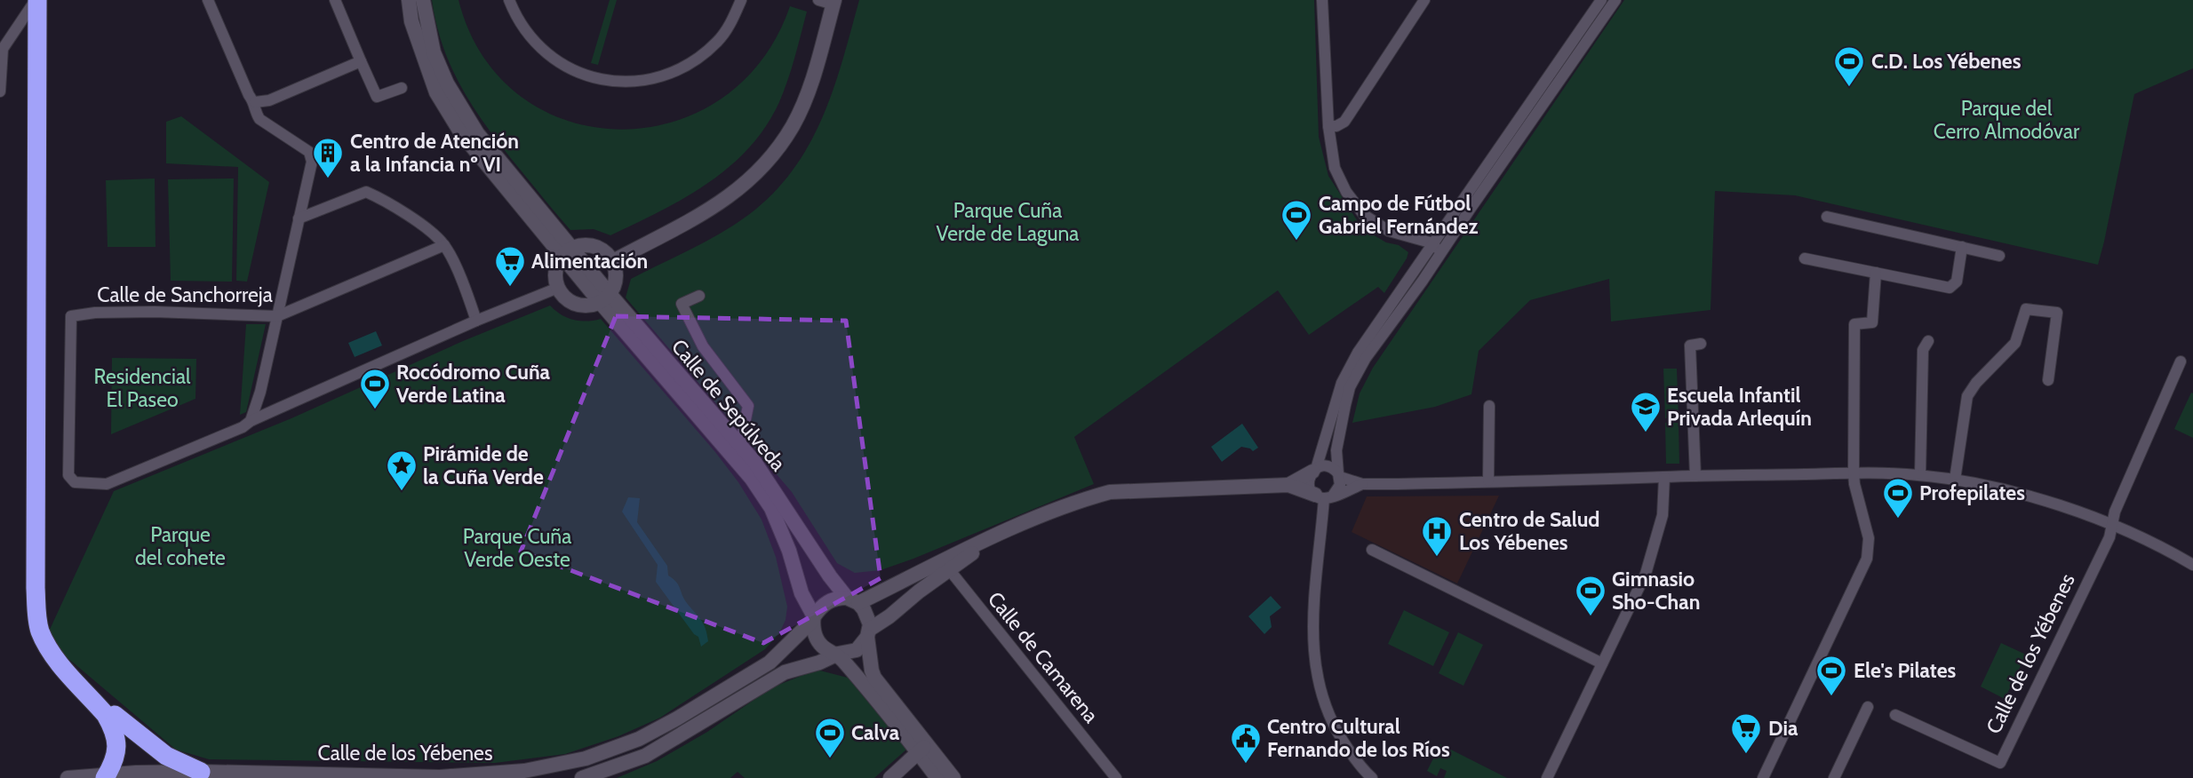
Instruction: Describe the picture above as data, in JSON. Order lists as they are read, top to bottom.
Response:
{
  "streets": {
    "street": [
      "Calle de Sanchorreja",
      "Calle de Sepúlveda",
      "Calle de los Yébenes",
      "Calle de Camarena"
    ]
  },
  "crossings": [
    ["Calle de Sepúlveda", "Calle de los Yébenes"]
  ],
  "parks": [
    "Parque del Cerro Almodóvar",
    "Parque Cuña Verde de Laguna",
    "Residencial El Paseo",
    "Parque del cohete",
    "Parque Cuña Verde Oeste"
  ],
  "places": {
    "sports": [
      "C.D. Los Yébenes",
      "Campo de Fútbol Gabriel Fernández",
      "Rocódromo Cuña Verde Latina",
      "Profepilates",
      "Gimnasio Sho-Chan",
      "Ele's Pilates",
      "Calva"
    ],
    "building": ["Centro de Atención a la Infancia nº VI"],
    "supermarket": ["Alimentación", "Dia"],
    "school or university": ["Escuela Infantil Privada Arlequín"],
    "place": ["Pirámide de la Cuña Verde"],
    "hospital": ["Centro de Salud Los Yébenes"],
    "public building": ["Centro Cultural Fernando de los Ríos"]
  }
}
